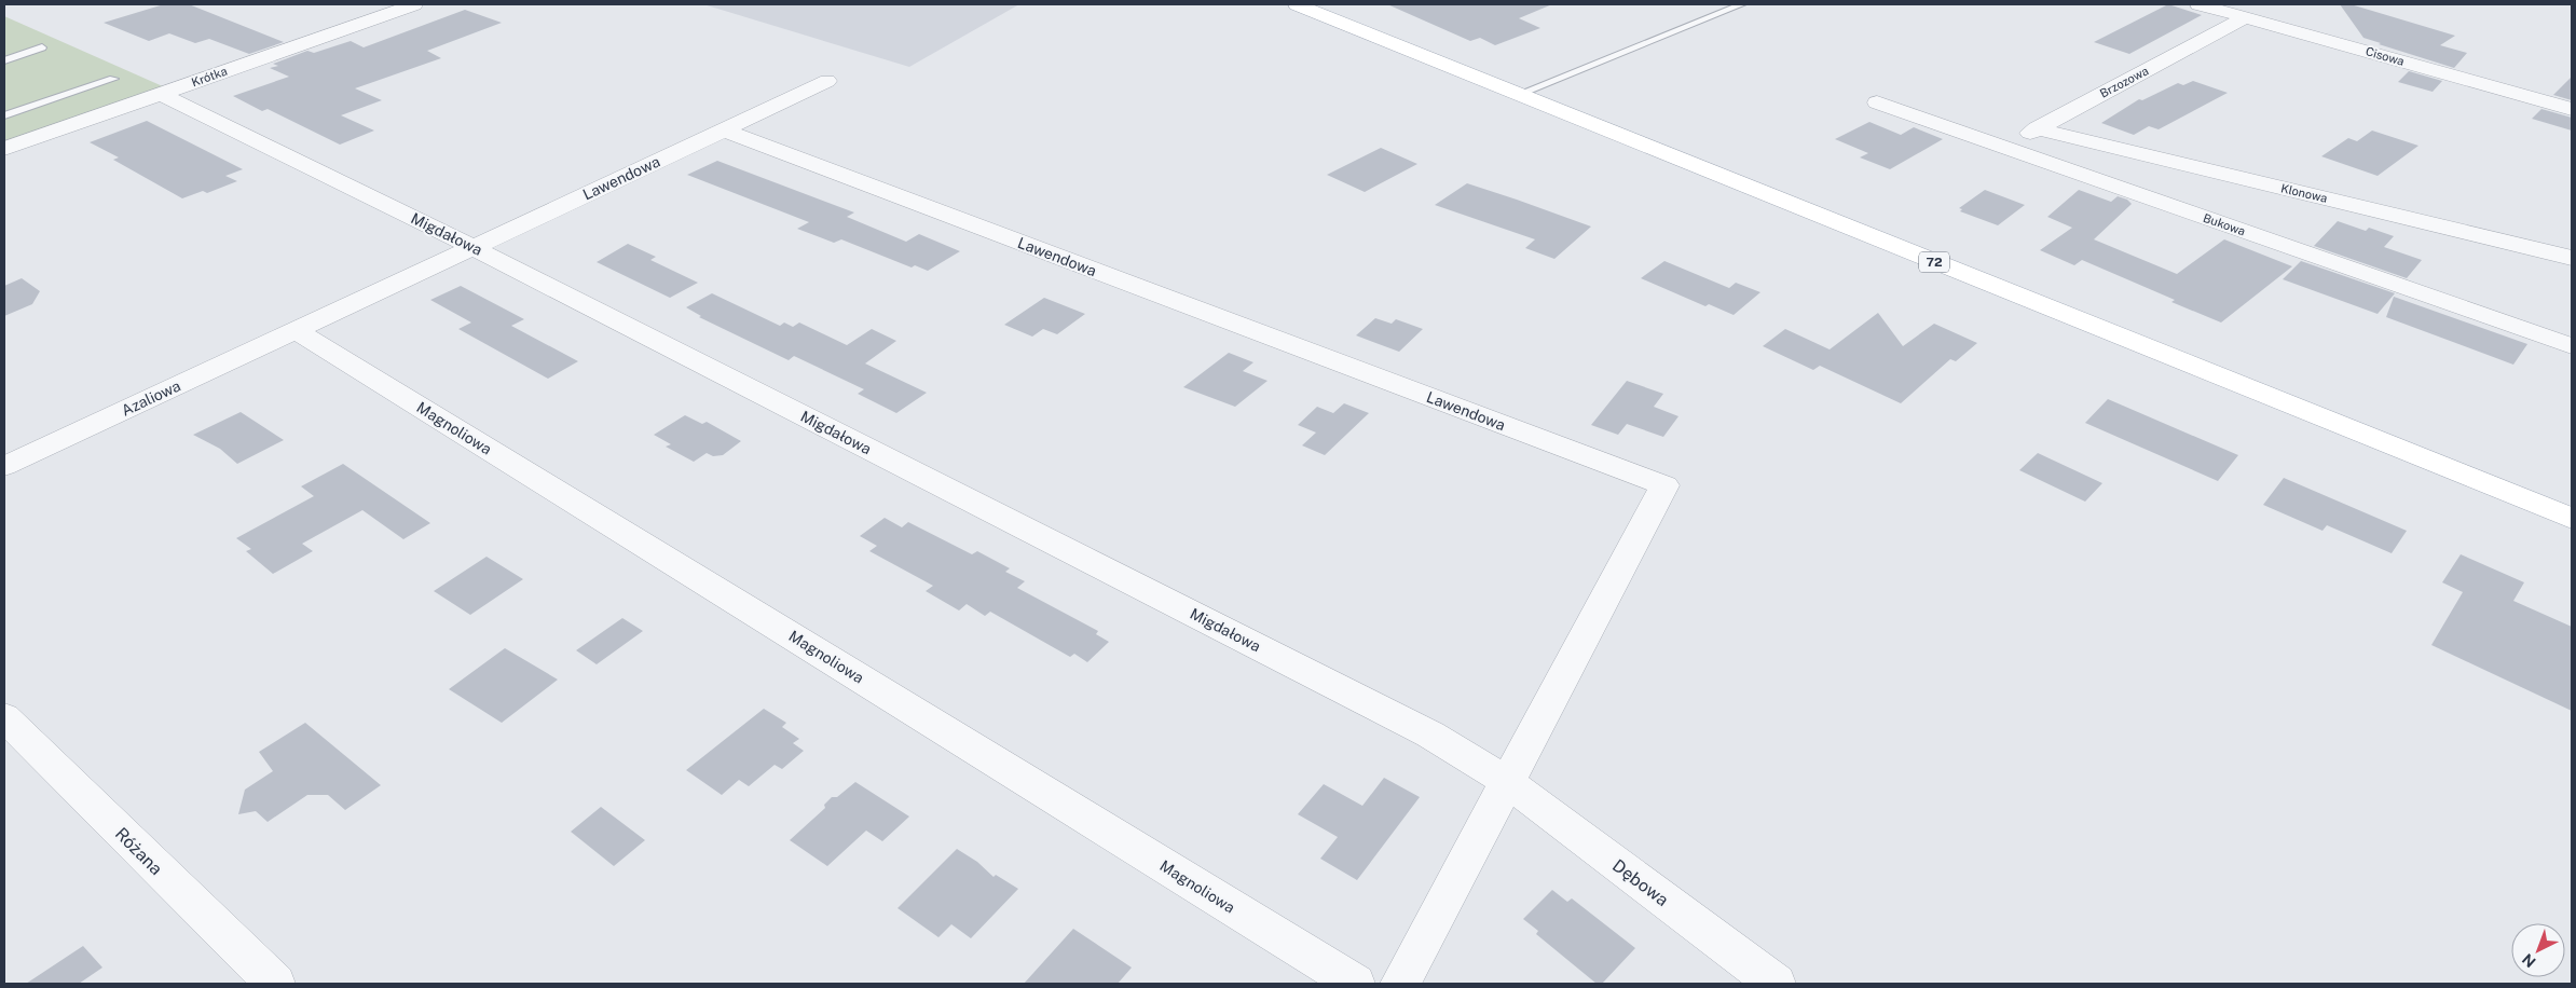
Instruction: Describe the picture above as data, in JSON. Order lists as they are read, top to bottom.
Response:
{
  "streets": {
    "main road": ["72"],
    "street": [
      "Cisowa",
      "Krótka",
      "Brzozowa",
      "Lawendowa",
      "Klonowa",
      "Bukowa",
      "Migdałowa",
      "Azaliowa",
      "Magnoliowa",
      "Różana",
      "Dębowa"
    ]
  },
  "crossings": [
    ["Cisowa", "Brzozowa"],
    ["Krótka", "Migdałowa"],
    ["Brzozowa", "Klonowa"],
    ["Brzozowa", "Bukowa"],
    ["Lawendowa", "Migdałowa"],
    ["Lawendowa", "Azaliowa"],
    ["Lawendowa", "Magnoliowa"],
    ["Lawendowa", "Dębowa"],
    ["Migdałowa", "Dębowa"],
    ["Azaliowa", "Magnoliowa"]
  ],
  "north": "bottom left"
}
